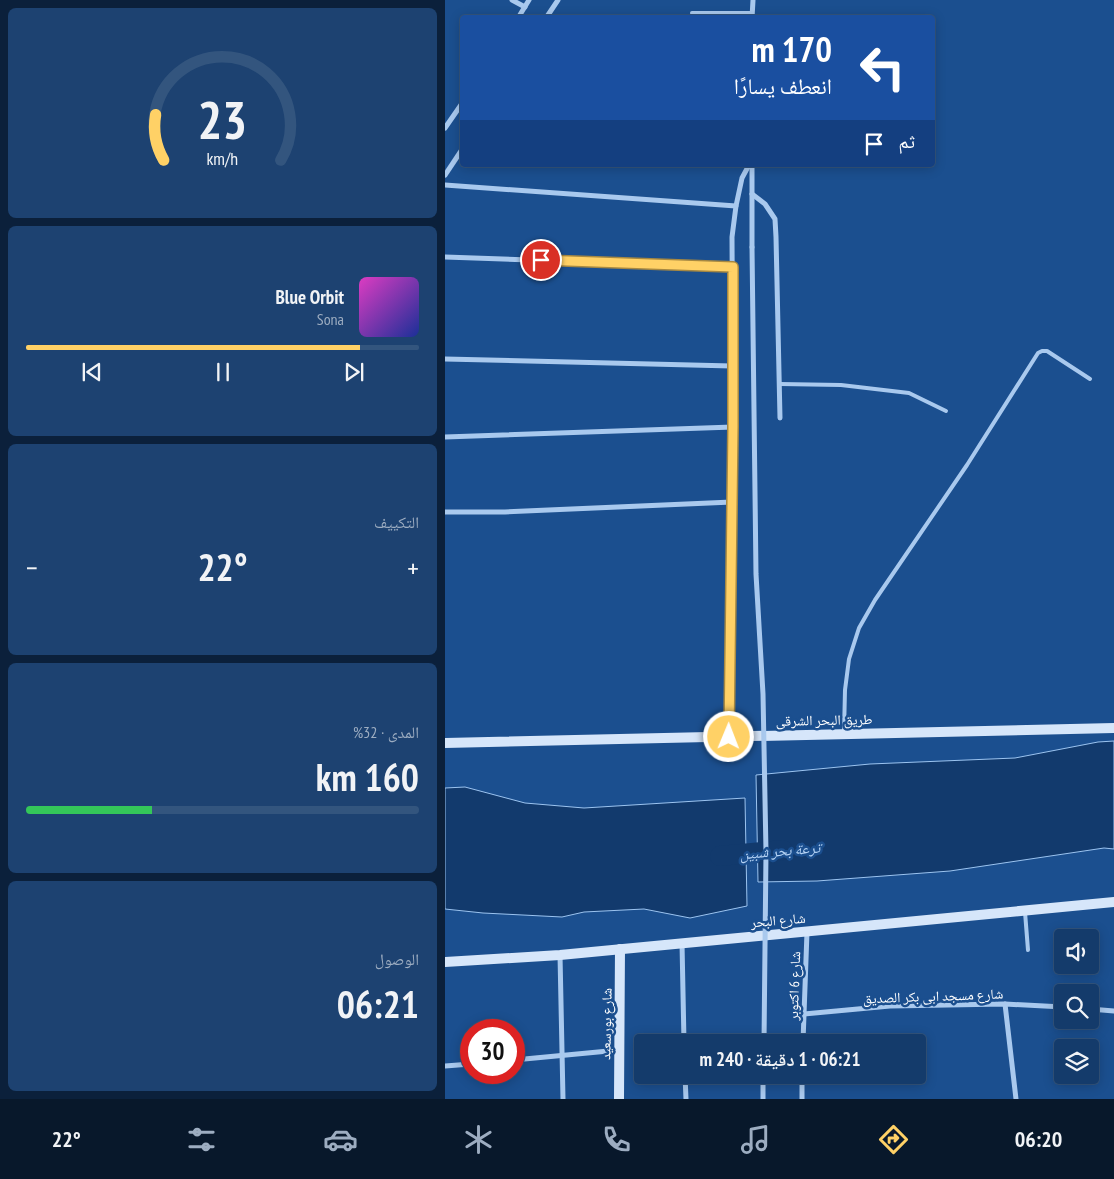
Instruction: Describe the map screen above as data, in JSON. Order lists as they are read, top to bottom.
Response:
{
  "streets": {
    "street": [
      "طريق البحر الشرقى",
      "شارع البحر",
      "شارع 6 اكتوبر",
      "شارع مسجد ابى بكر الصديق",
      "شارع بورسعيد"
    ]
  },
  "crossings": [
    ["شارع البحر", "شارع 6 اكتوبر"],
    ["شارع البحر", "شارع بورسعيد"],
    ["شارع 6 اكتوبر", "شارع مسجد ابى بكر الصديق"]
  ],
  "water": ["ترعة بحر شبين"],
  "page": {
    "turn": ["170 m", "انعطف يسارًا"],
    "then": "ثم",
    "song": ["Blue Orbit", "Sona"],
    "tile": [
      "التكييف",
      ["المدى · 32%", "160 km"],
      ["الوصول", "06:21"]
    ],
    "heat": ["−", "22°", "+"],
    "limit": "30",
    "trip": "06:21 · 1 دقيقة · 240 m",
    "tabs": ["06:20", "22°"],
    "gauge": ["23", "km/h"]
  }
}
